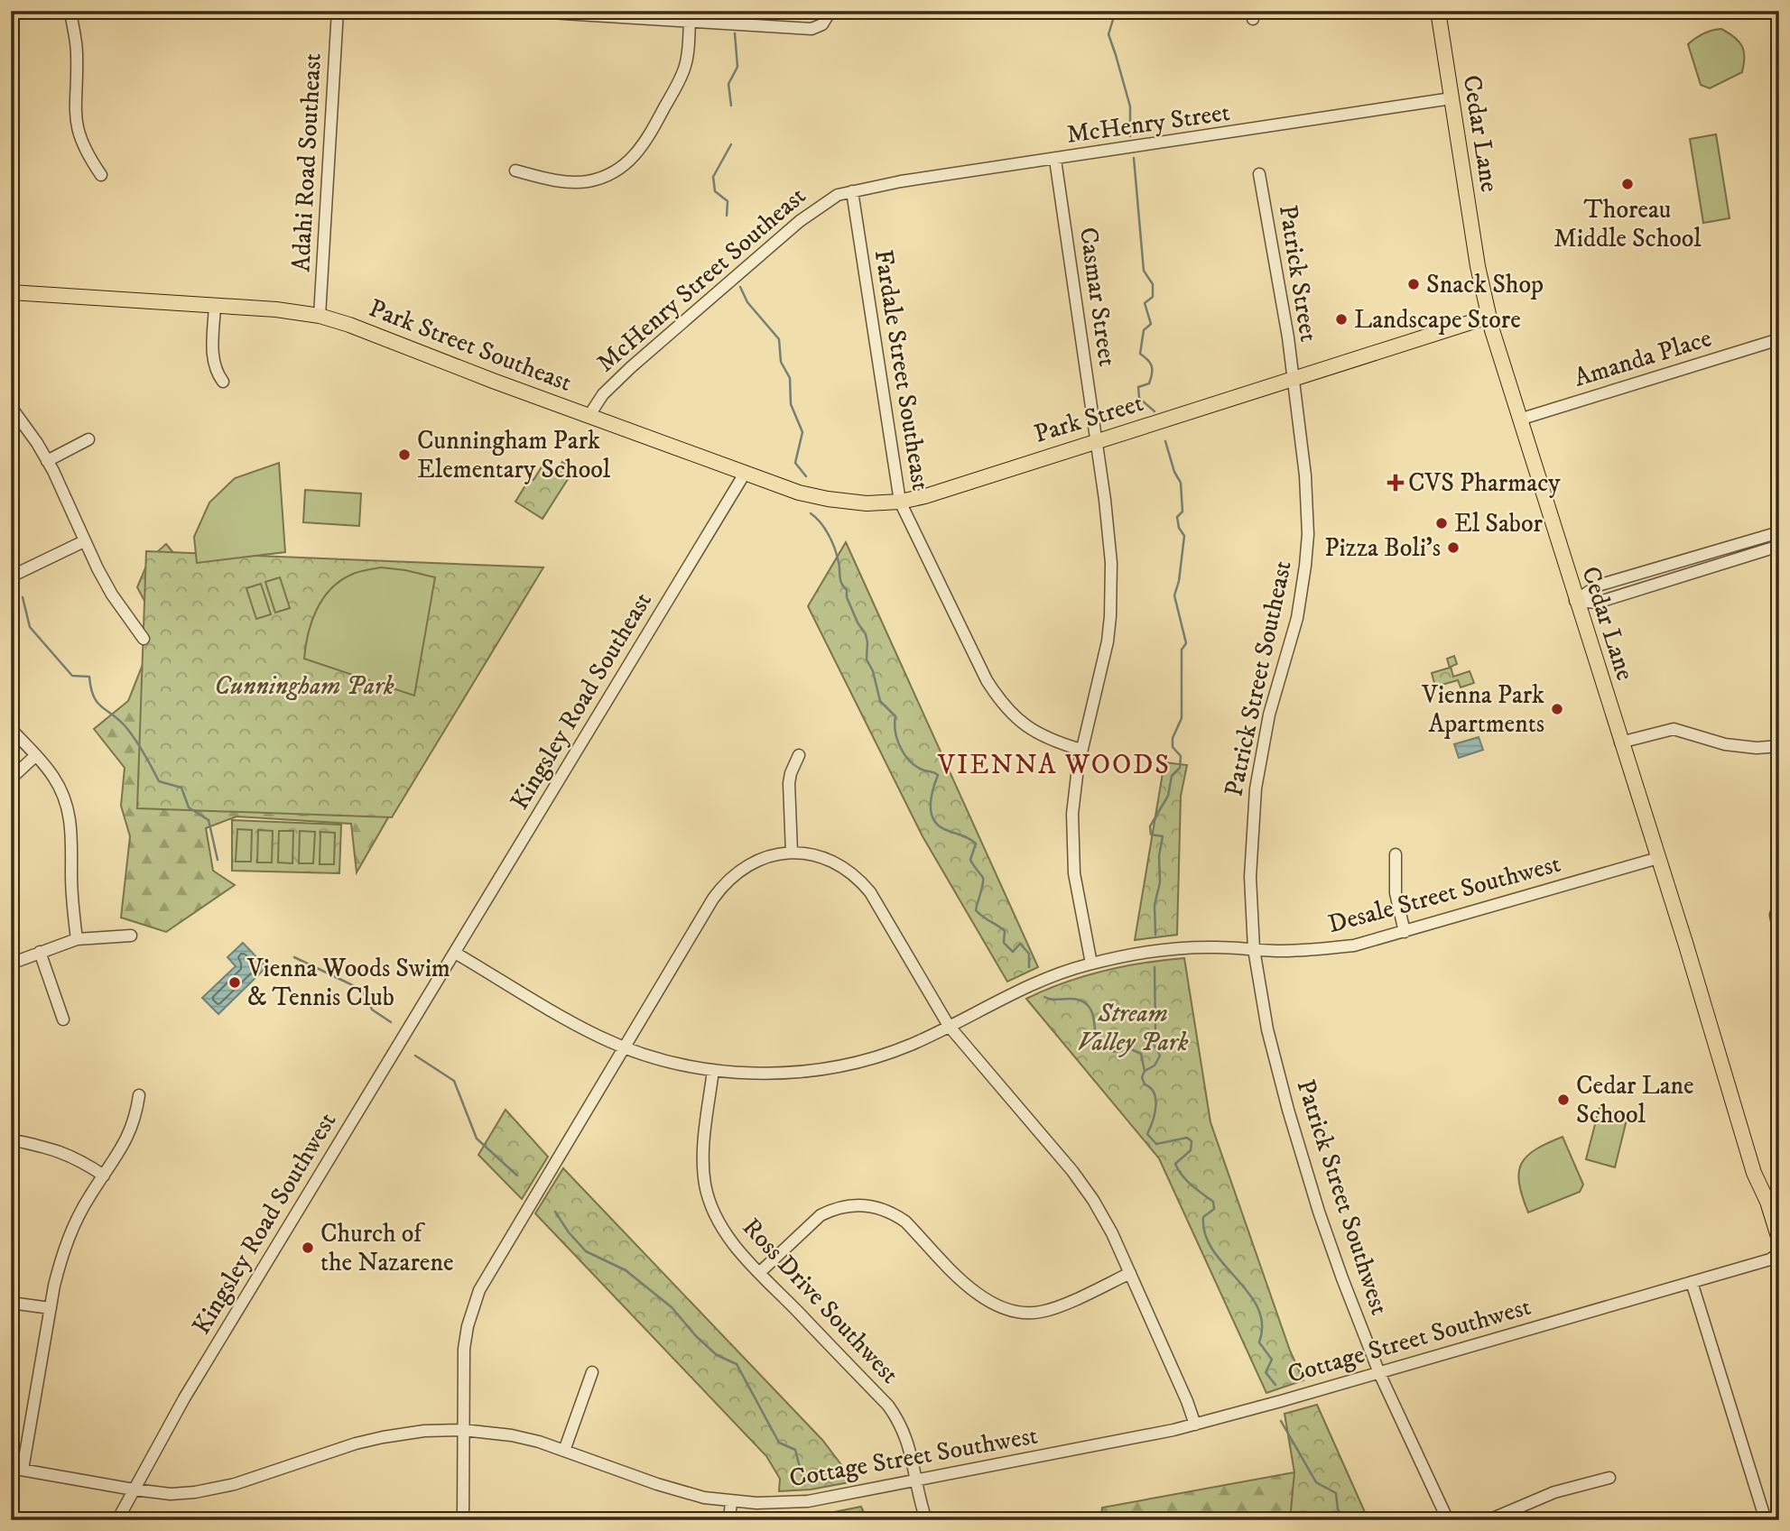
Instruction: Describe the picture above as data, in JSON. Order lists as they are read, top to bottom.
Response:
{
  "streets": {
    "main road": ["Cedar Lane", "Park Street Southeast", "Park Street"],
    "street": [
      "McHenry Street",
      "Adahi Road Southeast",
      "Patrick Street",
      "McHenry Street Southeast",
      "Casmar Street",
      "Amanda Place",
      "Fardale Street Southeast",
      "Patrick Street Southeast",
      "Kingsley Road Southeast",
      "Desale Street Southwest",
      "Patrick Street Southwest",
      "Kingsley Road Southwest",
      "Ross Drive Southwest",
      "Cottage Street Southwest"
    ]
  },
  "crossings": [
    ["McHenry Street", "Cedar Lane"],
    ["McHenry Street", "McHenry Street Southeast"],
    ["McHenry Street", "Casmar Street"],
    ["McHenry Street", "Fardale Street Southeast"],
    ["Cedar Lane", "Amanda Place"],
    ["Cedar Lane", "Desale Street Southwest"],
    ["Adahi Road Southeast", "Park Street Southeast"],
    ["Patrick Street", "Park Street"],
    ["Patrick Street", "Patrick Street Southeast"],
    ["McHenry Street Southeast", "Park Street Southeast"],
    ["McHenry Street Southeast", "Fardale Street Southeast"],
    ["Casmar Street", "Fardale Street Southeast"],
    ["Casmar Street", "Park Street"],
    ["Casmar Street", "Desale Street Southwest"],
    ["Park Street Southeast", "Fardale Street Southeast"],
    ["Park Street Southeast", "Park Street"],
    ["Park Street Southeast", "Kingsley Road Southeast"],
    ["Fardale Street Southeast", "Park Street"],
    ["Park Street", "Patrick Street Southeast"],
    ["Patrick Street Southeast", "Desale Street Southwest"],
    ["Patrick Street Southeast", "Patrick Street Southwest"],
    ["Kingsley Road Southeast", "Desale Street Southwest"],
    ["Kingsley Road Southeast", "Kingsley Road Southwest"],
    ["Desale Street Southwest", "Patrick Street Southwest"],
    ["Desale Street Southwest", "Kingsley Road Southwest"],
    ["Desale Street Southwest", "Ross Drive Southwest"],
    ["Patrick Street Southwest", "Cottage Street Southwest"],
    ["Kingsley Road Southwest", "Cottage Street Southwest"],
    ["Ross Drive Southwest", "Cottage Street Southwest"]
  ],
  "districts": ["VIENNA WOODS"],
  "parks": ["Cunningham Park", "Stream Valley Park"],
  "places": {
    "other": [
      "Thoreau Middle School",
      "Snack Shop",
      "Landscape Store",
      "Cunningham Park Elementary School",
      "El Sabor",
      "Pizza Boli's",
      "Vienna Park Apartments",
      "Vienna Woods Swim & Tennis Club",
      "Cedar Lane School",
      "Church of the Nazarene"
    ],
    "health": ["CVS Pharmacy"]
  }
}
